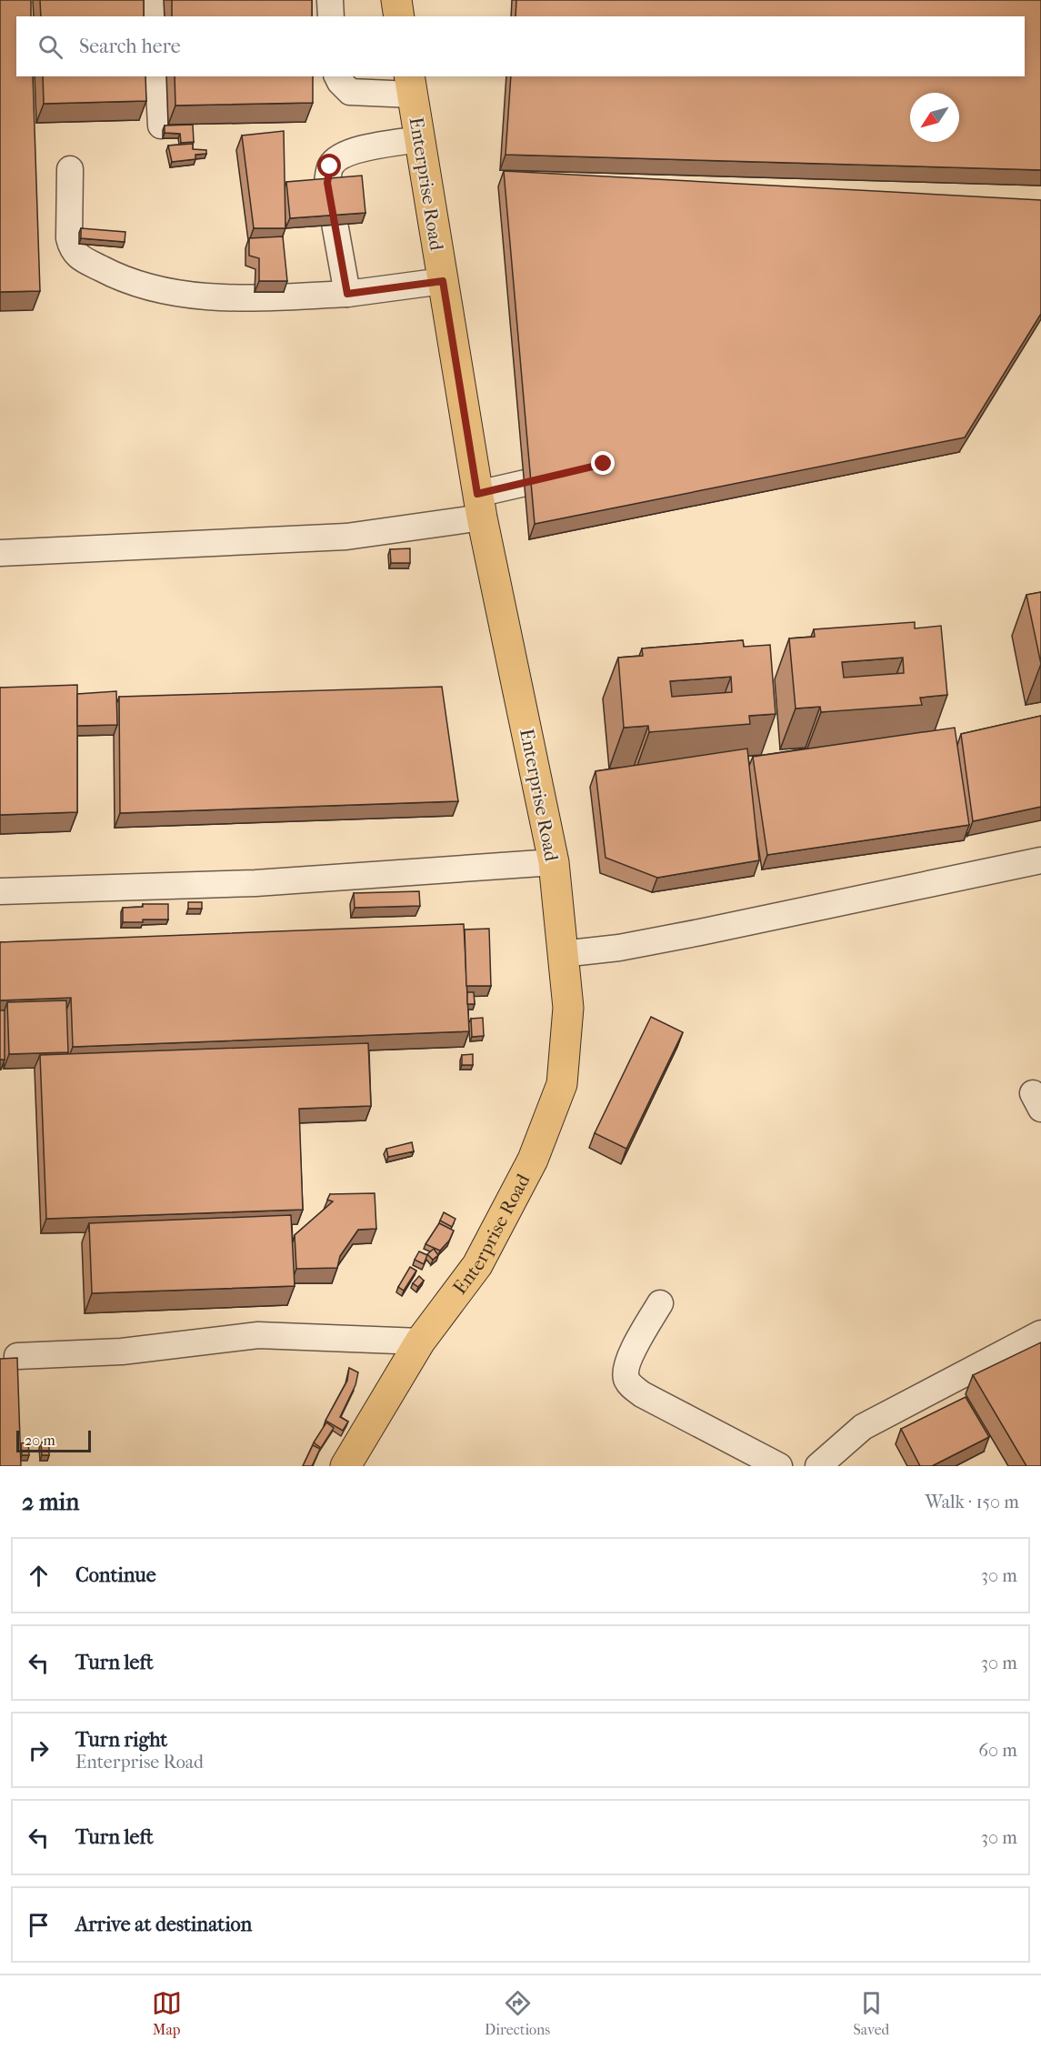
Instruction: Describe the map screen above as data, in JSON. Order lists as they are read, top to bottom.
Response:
{
  "streets": {
    "main road": ["Enterprise Road"]
  },
  "scale_bar": "20 m",
  "north": "bottom left",
  "page": {
    "search": "Search here",
    "scale": "20 m",
    "heading": ["2 min", "Walk · 150 m"],
    "list": [
      ["Continue", "30 m"],
      ["Turn left", "30 m"],
      ["Turn right", "Enterprise Road", "60 m"],
      ["Turn left", "30 m"],
      "Arrive at destination"
    ],
    "nav": ["Map", "Directions", "Saved"]
  }
}
